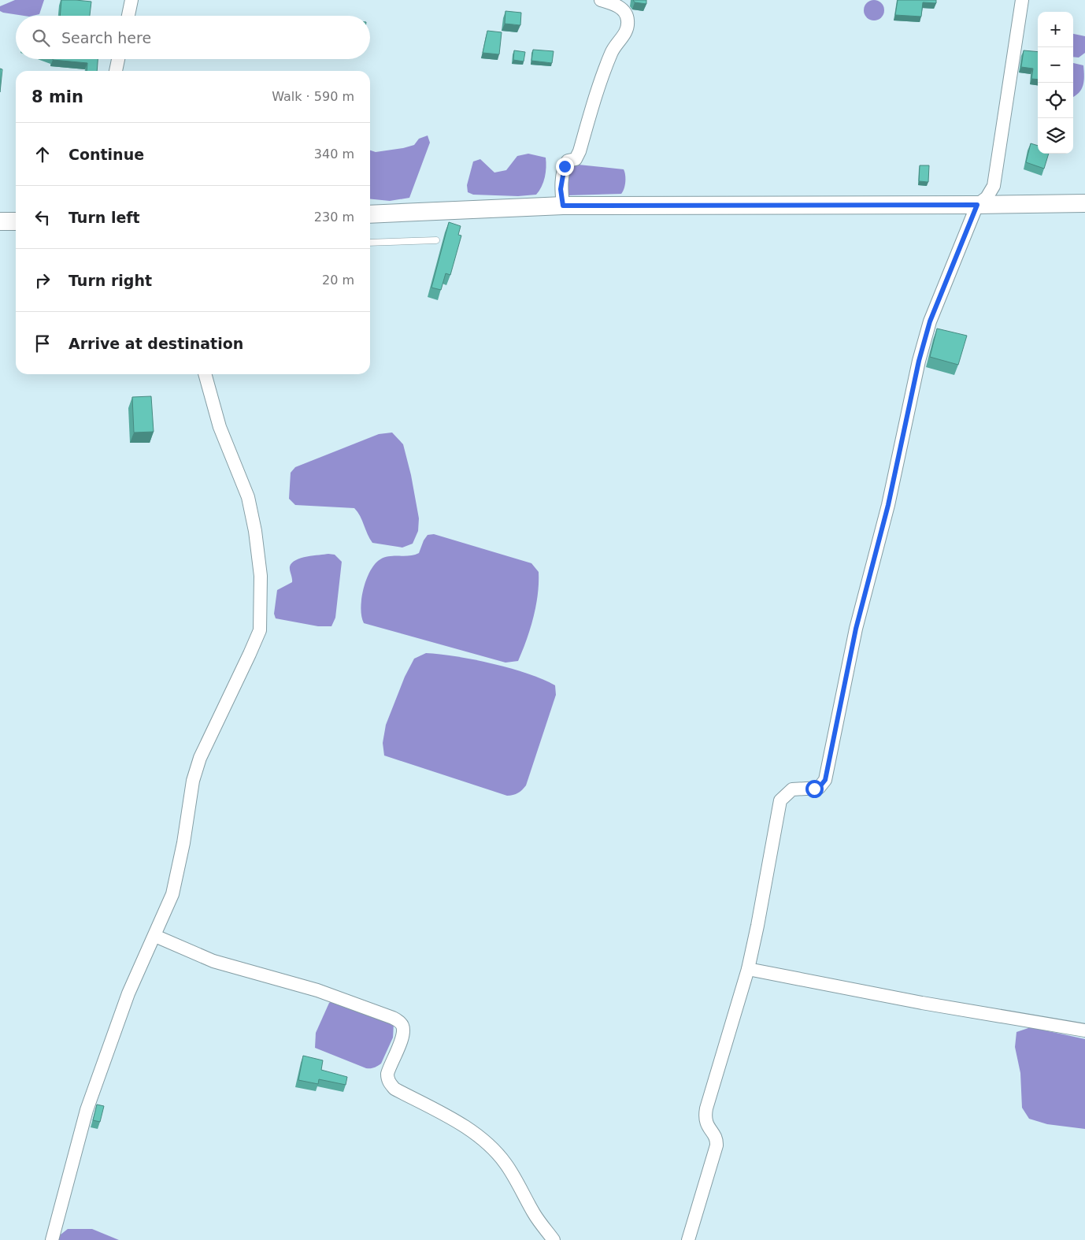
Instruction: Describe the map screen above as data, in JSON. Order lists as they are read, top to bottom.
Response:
{
  "page": {
    "map_buttons": ["+", "−"],
    "search": "Search here",
    "heading": ["8 min", "Walk · 590 m"],
    "list": [
      ["Continue", "340 m"],
      ["Turn left", "230 m"],
      ["Turn right", "20 m"],
      "Arrive at destination"
    ]
  }
}
